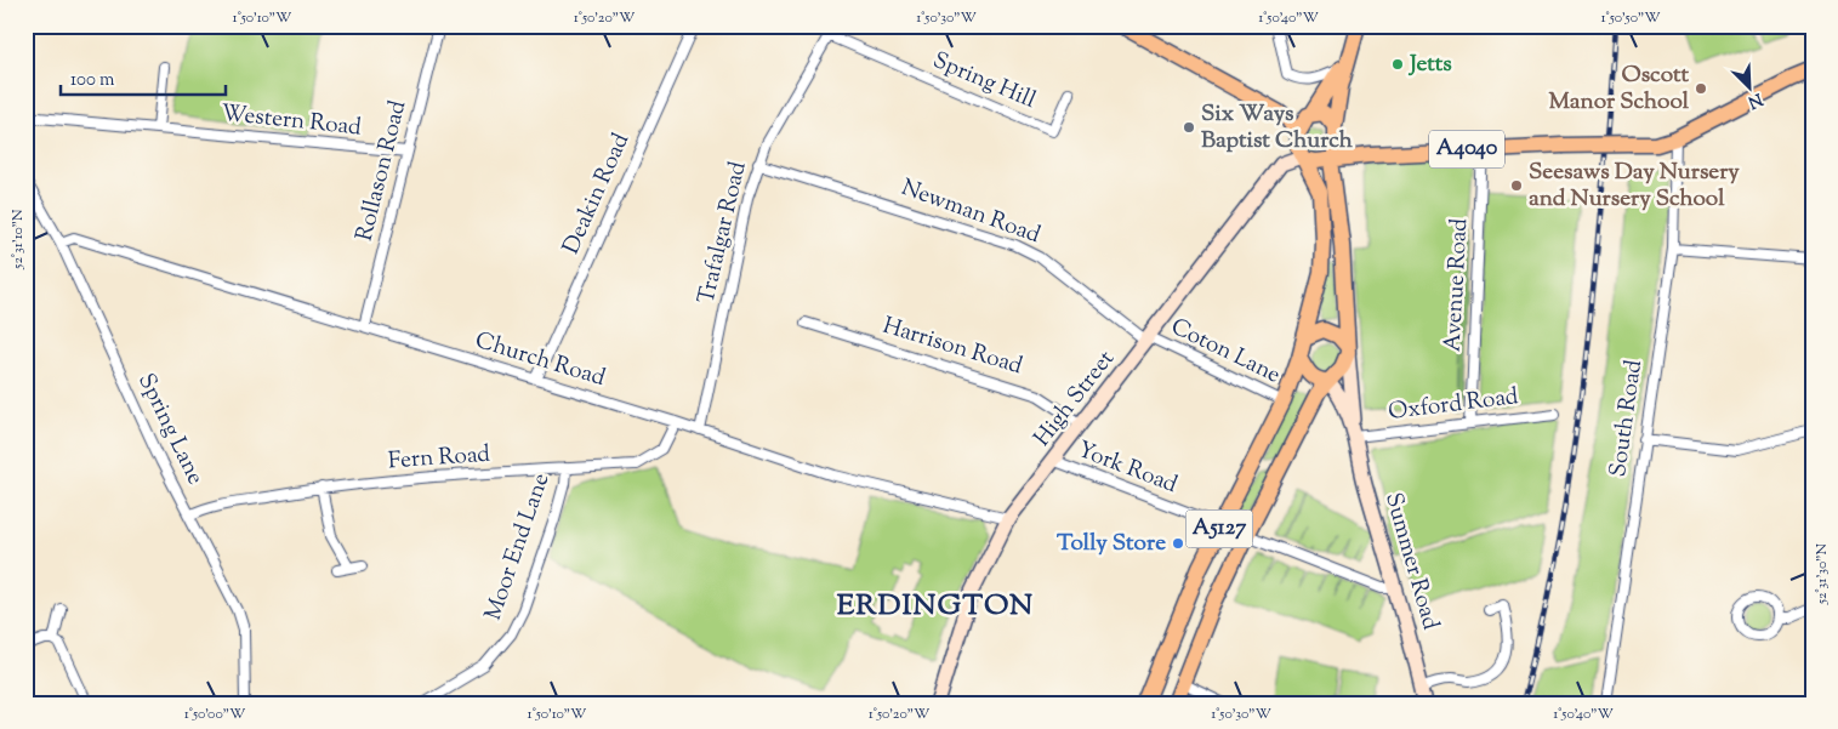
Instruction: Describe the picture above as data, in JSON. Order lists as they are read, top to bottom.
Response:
{
  "streets": {
    "main road": [
      "A4040",
      "High Street",
      "A5127",
      "Summer Road"
    ],
    "street": [
      "Spring Hill",
      "Western Road",
      "Rollason Road",
      "Deakin Road",
      "Newman Road",
      "Trafalgar Road",
      "Avenue Road",
      "Harrison Road",
      "Coton Lane",
      "Church Road",
      "Oxford Road",
      "South Road",
      "Spring Lane",
      "Fern Road",
      "York Road",
      "Moor End Lane"
    ]
  },
  "crossings": [
    ["Spring Hill", "Trafalgar Road"],
    ["Western Road", "Rollason Road"],
    ["A4040", "Avenue Road"],
    ["A4040", "High Street"],
    ["A4040", "South Road"],
    ["A4040", "A5127"],
    ["A4040", "Summer Road"],
    ["Rollason Road", "Church Road"],
    ["Deakin Road", "Church Road"],
    ["Newman Road", "Trafalgar Road"],
    ["Newman Road", "Coton Lane"],
    ["Newman Road", "High Street"],
    ["Trafalgar Road", "Church Road"],
    ["Avenue Road", "Oxford Road"],
    ["Harrison Road", "High Street"],
    ["Coton Lane", "High Street"],
    ["Coton Lane", "A5127"],
    ["Church Road", "High Street"],
    ["Church Road", "Spring Lane"],
    ["Church Road", "Fern Road"],
    ["High Street", "York Road"],
    ["High Street", "A5127"],
    ["High Street", "Summer Road"],
    ["Oxford Road", "Summer Road"],
    ["Spring Lane", "Fern Road"],
    ["Fern Road", "Moor End Lane"],
    ["York Road", "A5127"],
    ["A5127", "Summer Road"]
  ],
  "districts": ["ERDINGTON"],
  "places": [
    "Jetts",
    "Oscott Manor School",
    "Six Ways Baptist Church",
    "Seesaws Day Nursery and Nursery School",
    "Tolly Store"
  ],
  "scale_bar": "100 m",
  "north": "bottom right",
  "coordinates": [
    "1°50'10\"W",
    "1°50'20\"W",
    "1°50'30\"W",
    "1°50'40\"W",
    "1°50'50\"W",
    "52°31'10\"N",
    "52°31'30\"N",
    "1°50'00\"W"
  ]
}
